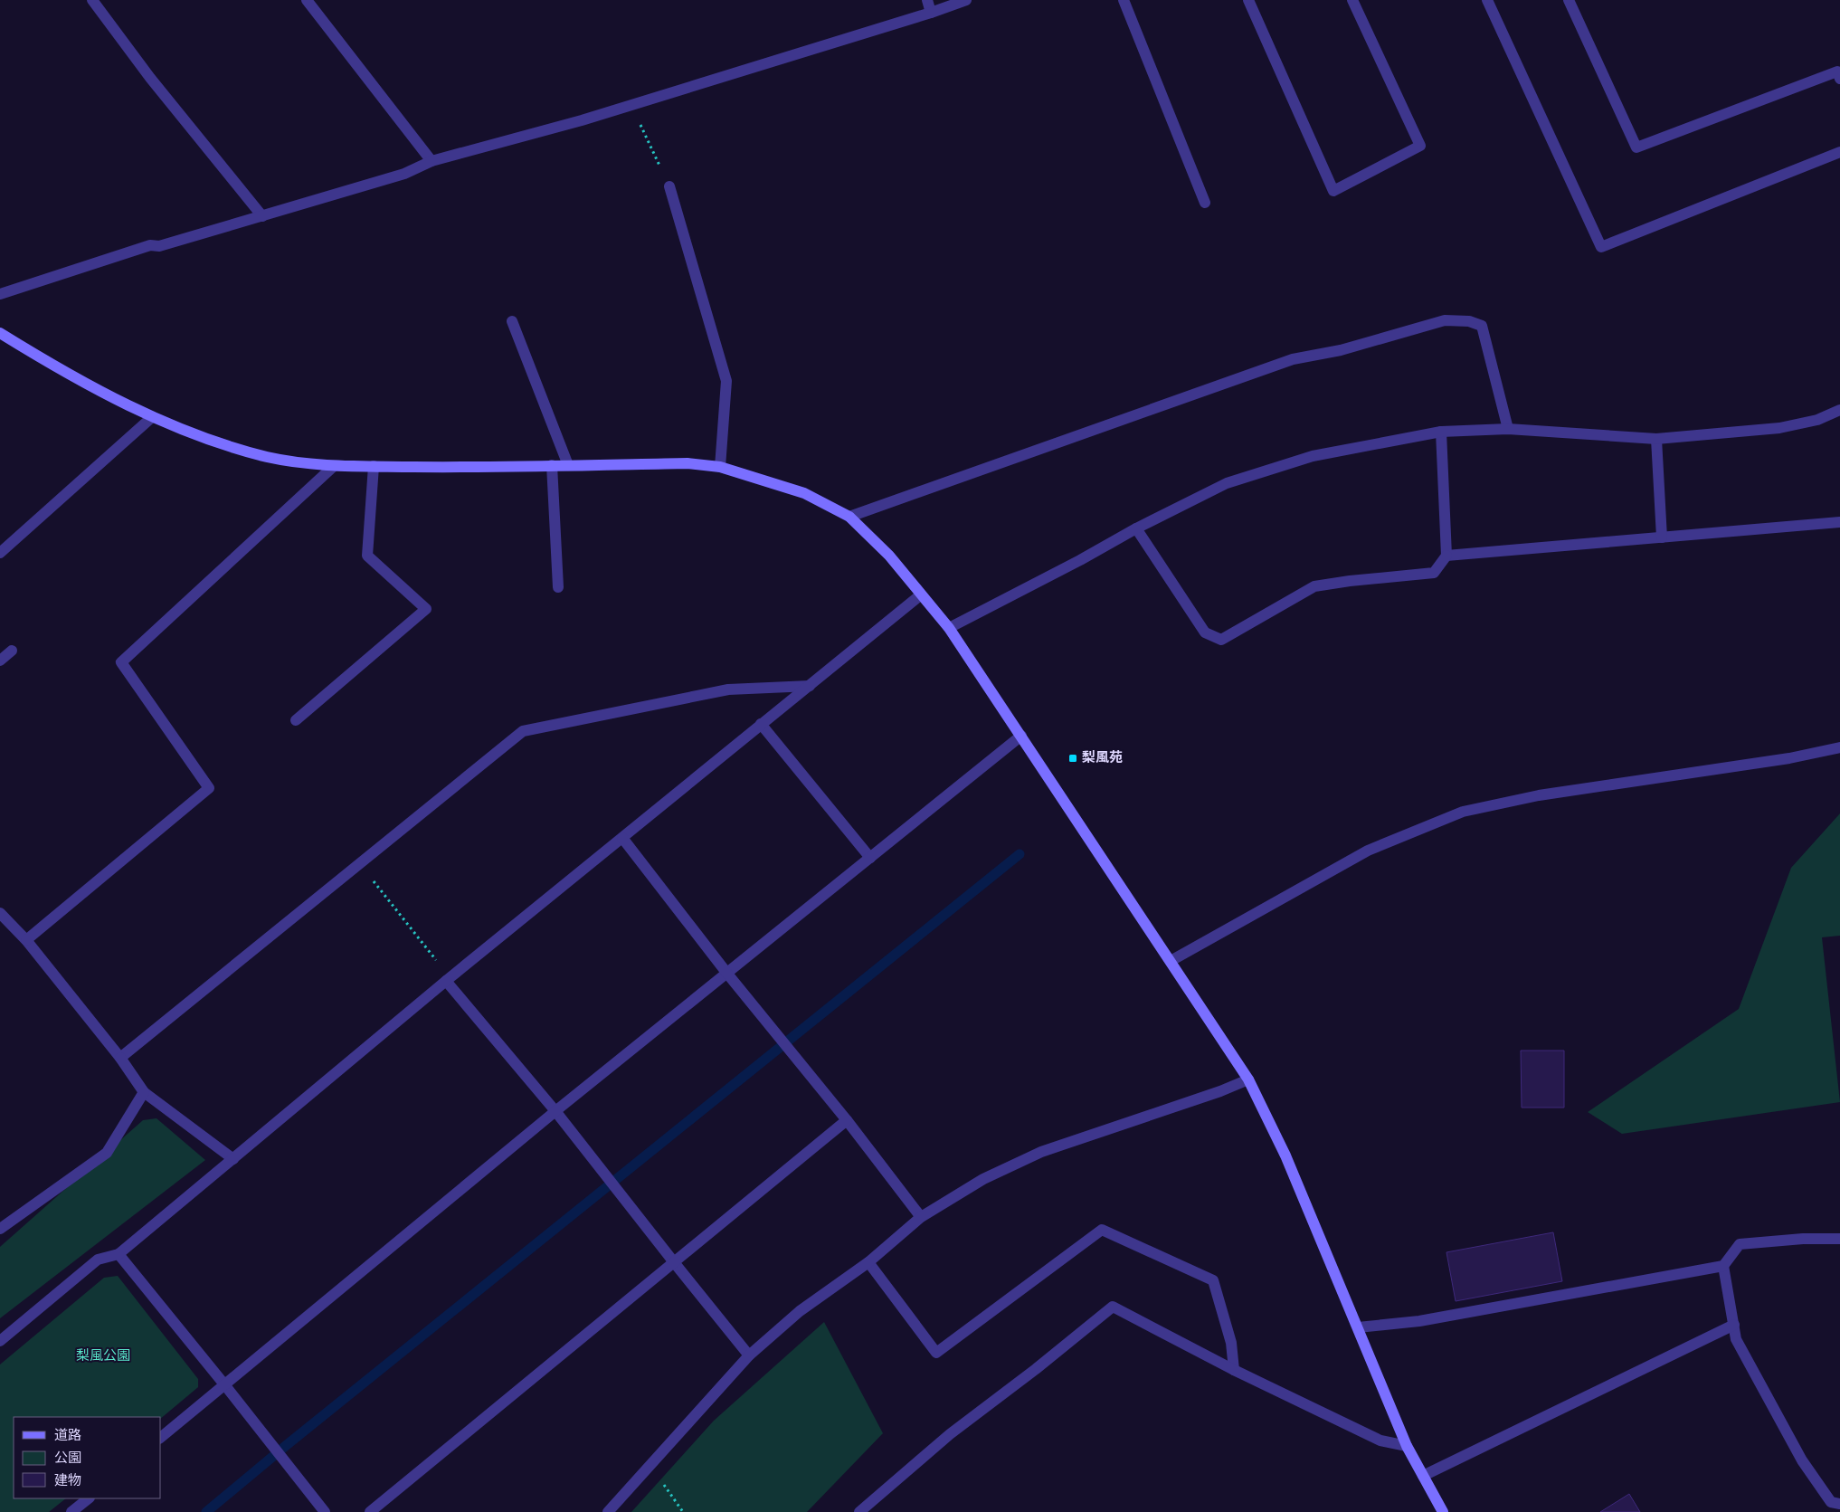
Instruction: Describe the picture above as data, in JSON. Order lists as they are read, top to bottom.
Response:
{
  "parks": ["梨風公園"],
  "places": {
    "transit": ["梨風苑"]
  },
  "legend": ["道路", "公園", "建物"]
}
